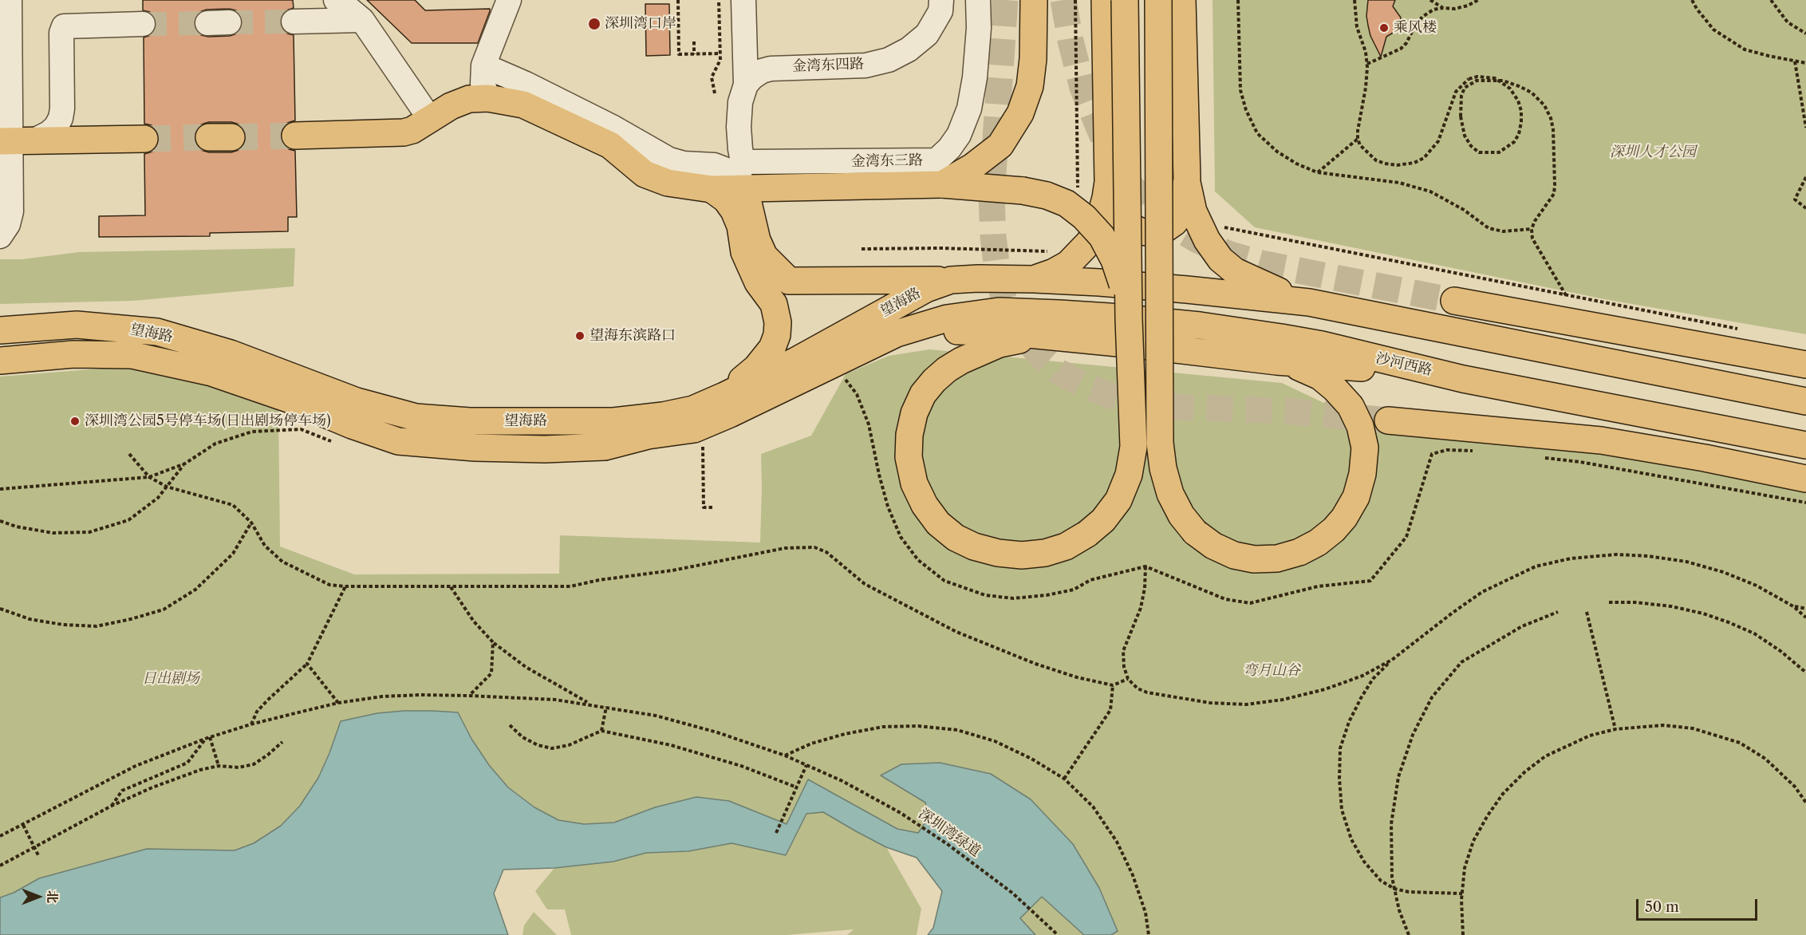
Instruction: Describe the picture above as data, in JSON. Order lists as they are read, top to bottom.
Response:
{
  "streets": {
    "main road": ["望海路", "沙河西路"],
    "street": ["金湾东四路", "金湾东三路"],
    "path": ["深圳湾绿道"]
  },
  "crossings": [
    ["望海路", "沙河西路"]
  ],
  "parks": ["深圳人才公园", "弯月山谷", "日出剧场"],
  "places": [
    "深圳湾口岸",
    "乘风楼",
    "望海东滨路口",
    "深圳湾公园5号停车场(日出剧场停车场)"
  ],
  "scale_bar": "50 m",
  "north": "right"
}
